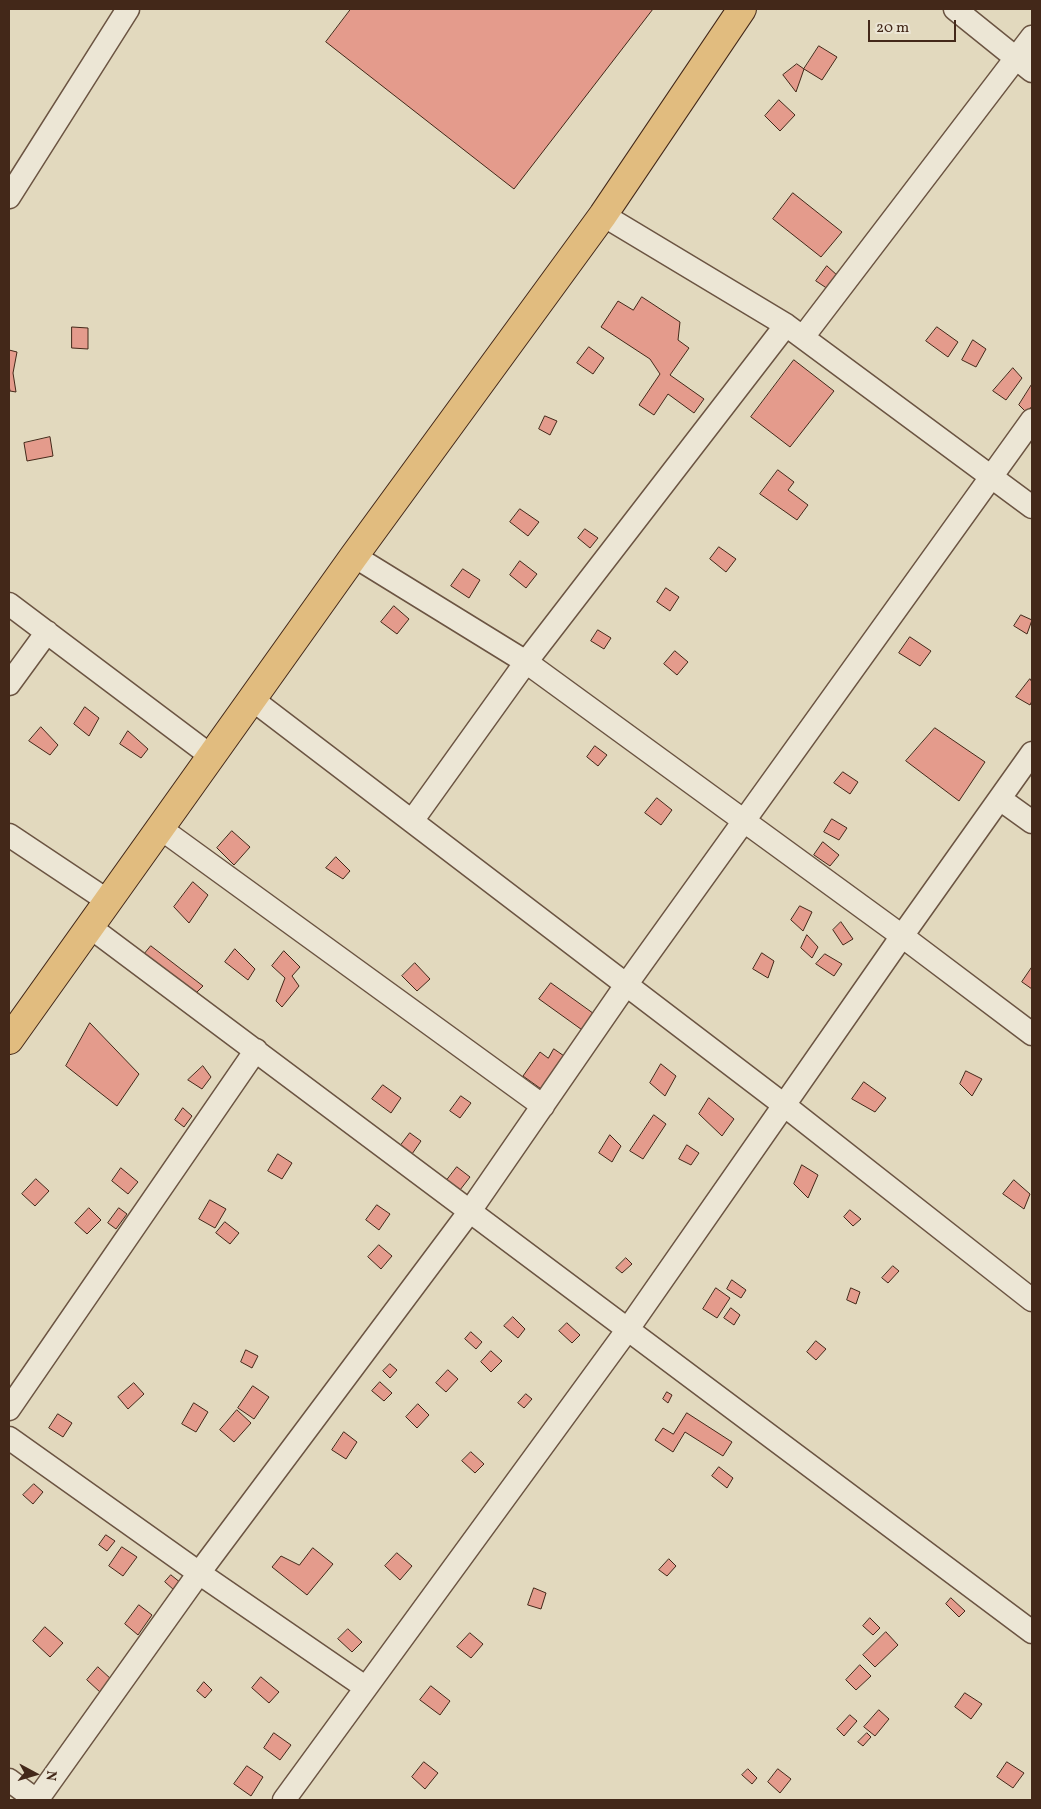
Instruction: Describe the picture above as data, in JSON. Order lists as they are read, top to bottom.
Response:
{
  "scale_bar": "20 m",
  "north": "right"
}
